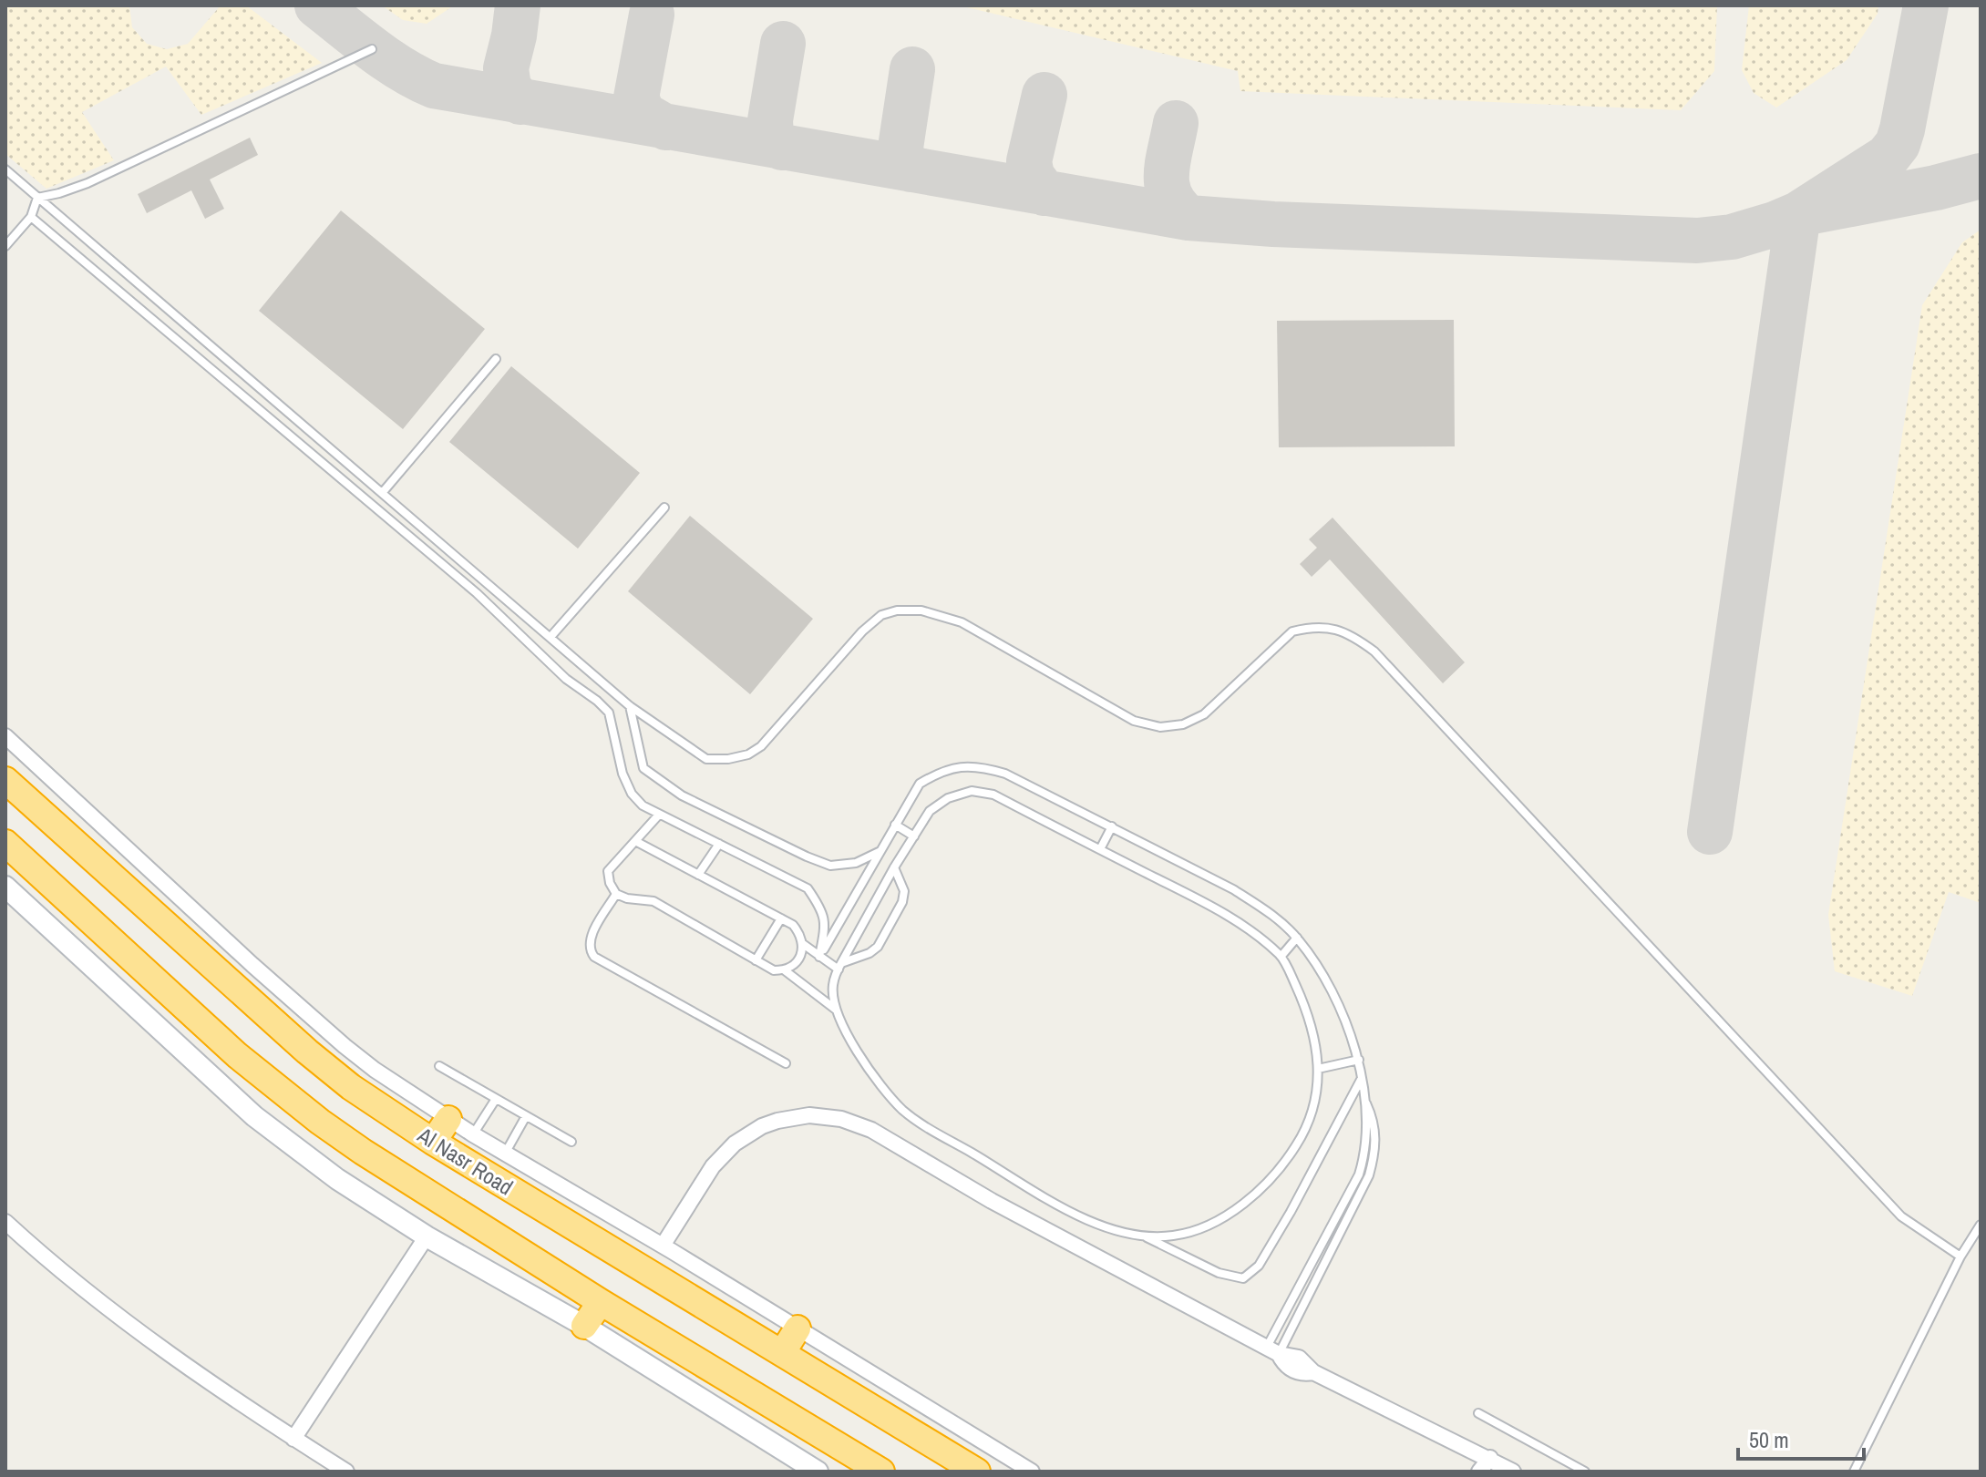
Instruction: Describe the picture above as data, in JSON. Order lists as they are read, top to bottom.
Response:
{
  "streets": {
    "highway": ["Al Nasr Road"]
  },
  "scale_bar": "50 m"
}
